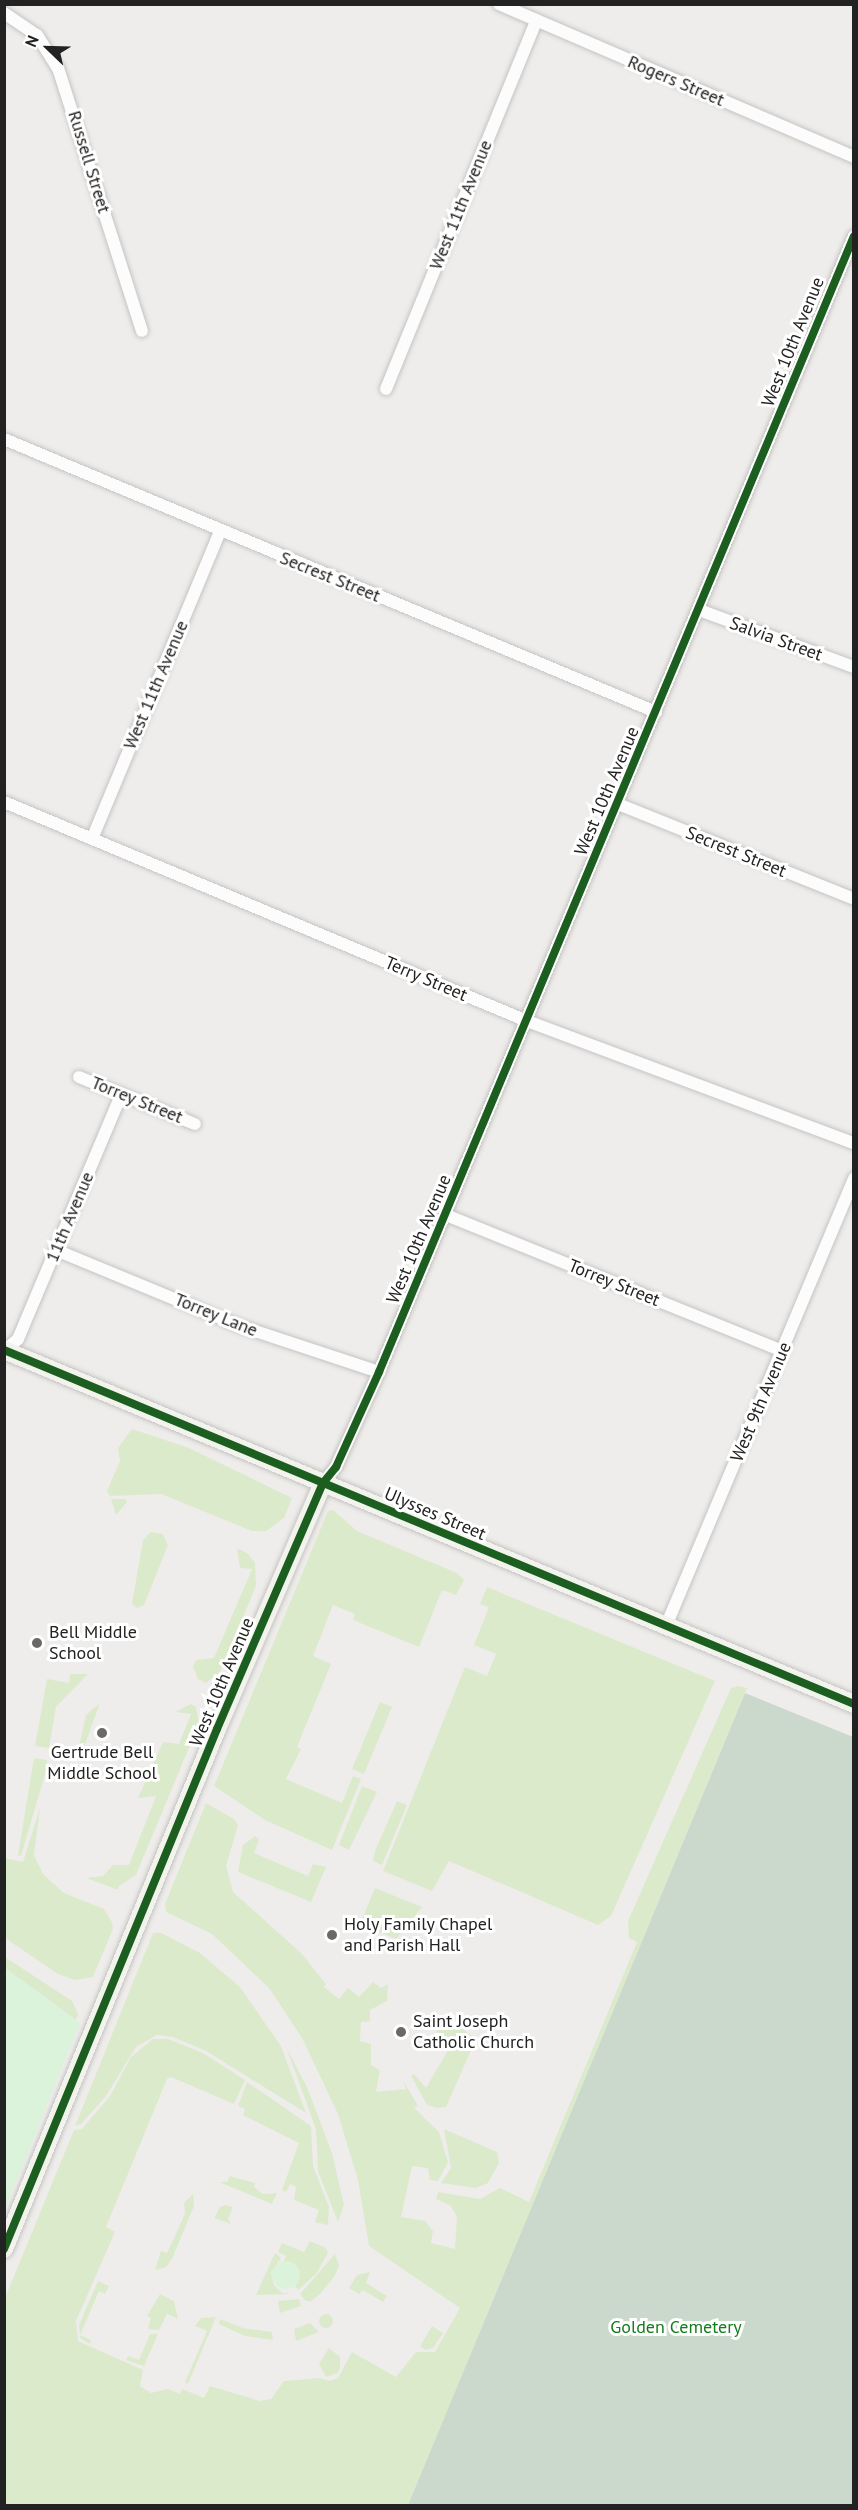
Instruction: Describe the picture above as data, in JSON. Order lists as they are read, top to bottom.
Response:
{
  "streets": {
    "street": [
      "Rogers Street",
      "Russell Street",
      "West 11th Avenue",
      "West 10th Avenue",
      "Secrest Street",
      "Salvia Street",
      "Terry Street",
      "Torrey Street",
      "11th Avenue",
      "Torrey Lane",
      "West 9th Avenue",
      "Ulysses Street"
    ]
  },
  "crossings": [
    ["Rogers Street", "West 11th Avenue"],
    ["West 11th Avenue", "Secrest Street"],
    ["West 11th Avenue", "Terry Street"],
    ["West 10th Avenue", "Secrest Street"],
    ["West 10th Avenue", "Salvia Street"],
    ["West 10th Avenue", "Terry Street"],
    ["West 10th Avenue", "Torrey Street"],
    ["West 10th Avenue", "Torrey Lane"],
    ["West 10th Avenue", "Ulysses Street"],
    ["Torrey Street", "11th Avenue"],
    ["Torrey Street", "West 9th Avenue"],
    ["11th Avenue", "Torrey Lane"],
    ["11th Avenue", "Ulysses Street"],
    ["West 9th Avenue", "Ulysses Street"]
  ],
  "parks": ["Golden Cemetery"],
  "places": [
    "Bell Middle School",
    "Gertrude Bell Middle School",
    "Holy Family Chapel and Parish Hall",
    "Saint Joseph Catholic Church"
  ],
  "north": "top left"
}
